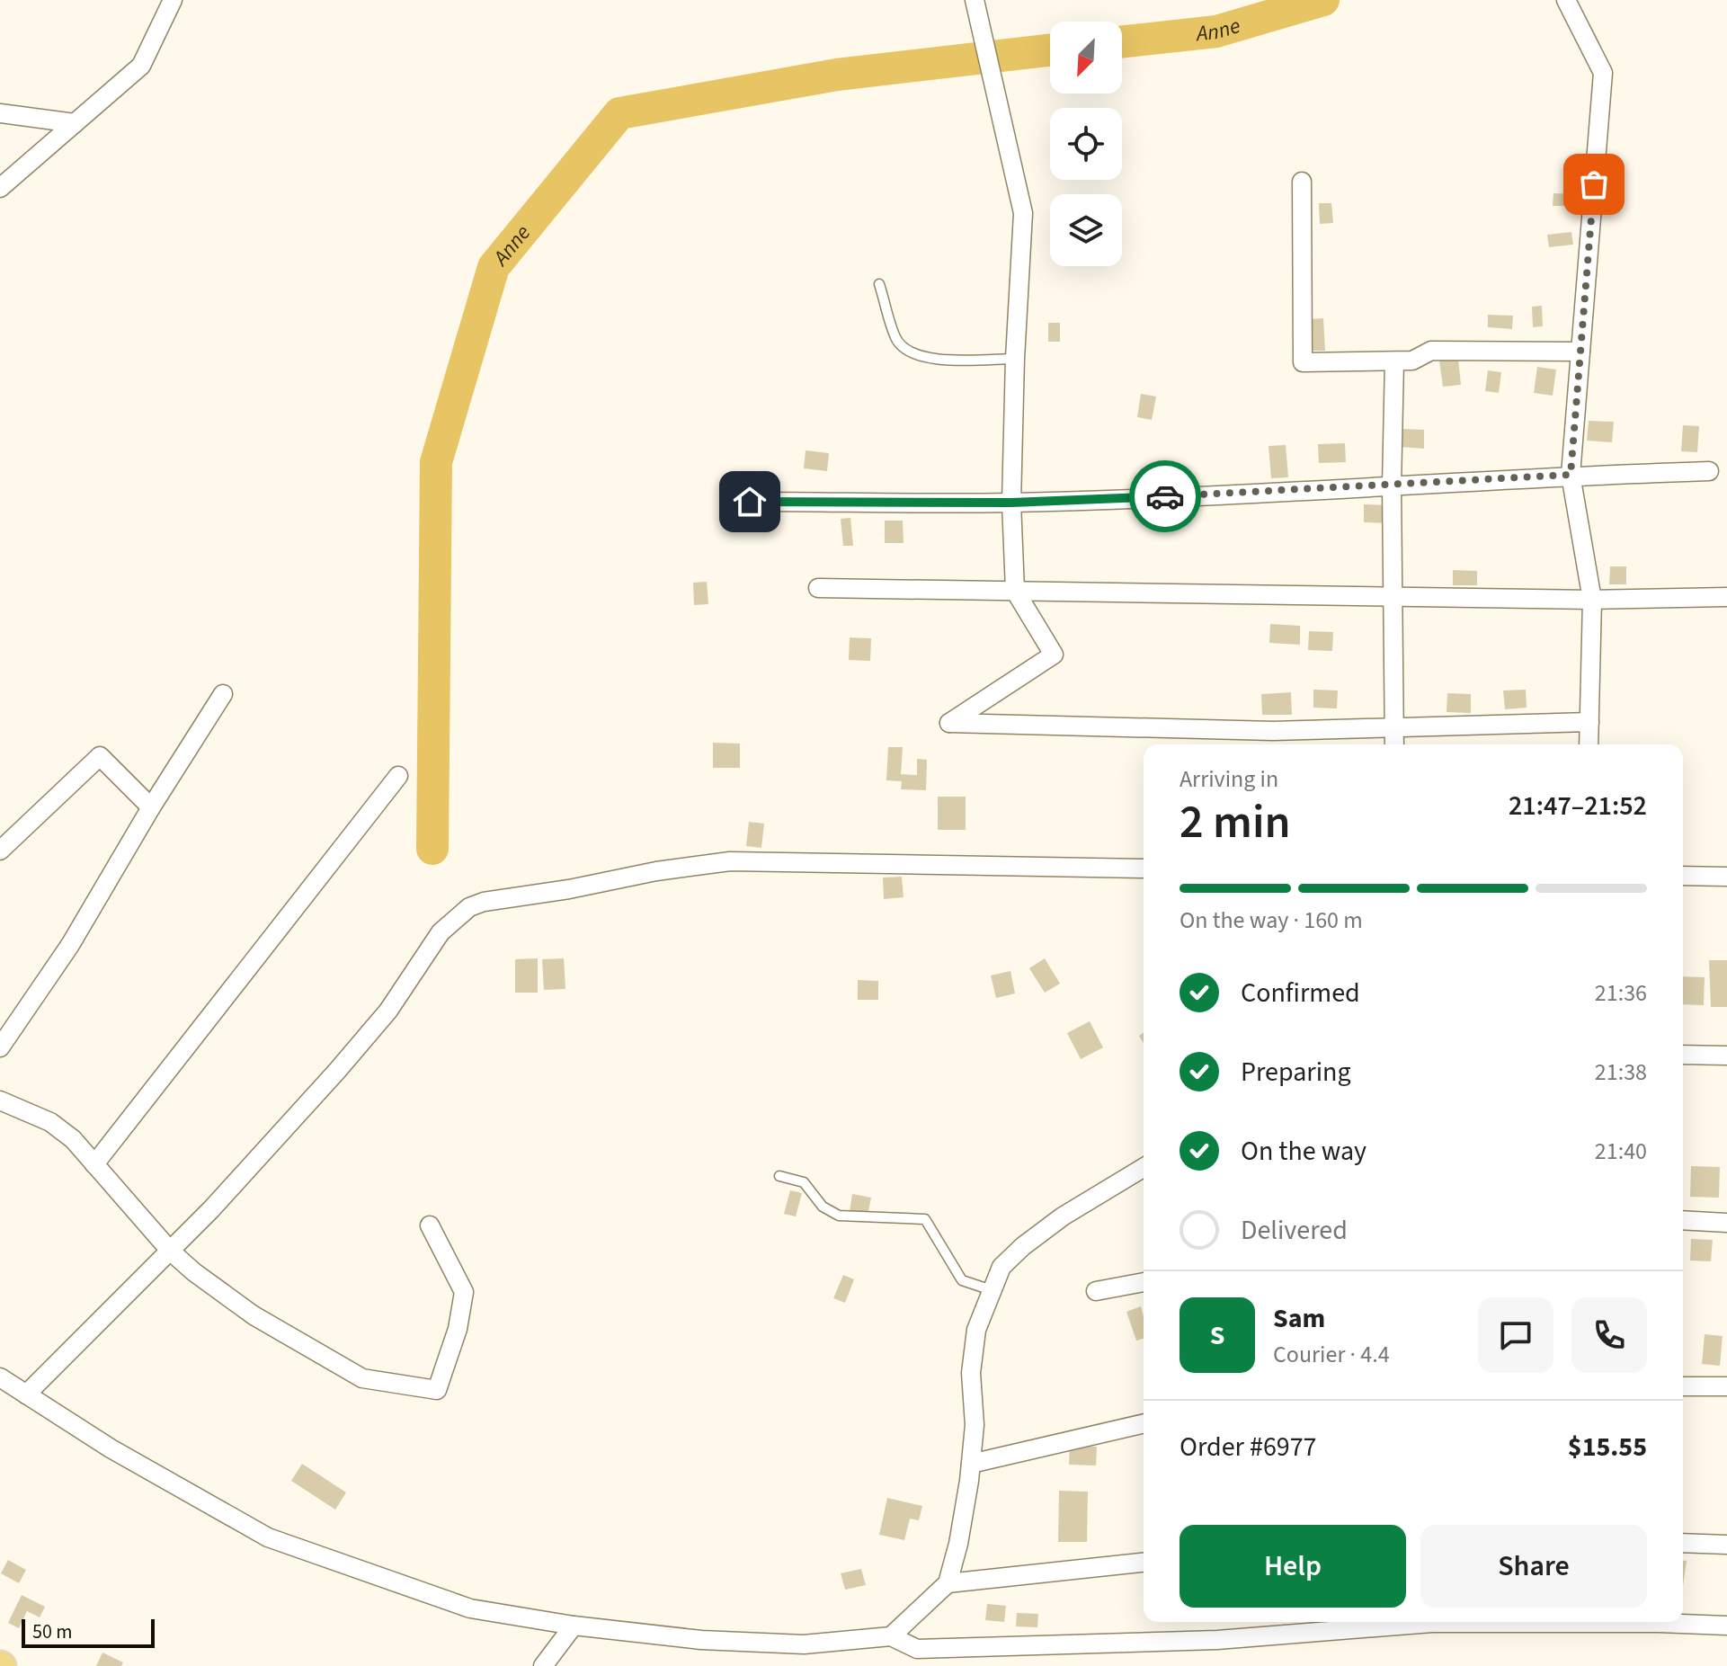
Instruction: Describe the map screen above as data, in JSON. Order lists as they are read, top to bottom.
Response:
{
  "water": ["Anne"],
  "scale_bar": "50 m",
  "north": "bottom left",
  "page": {
    "heading": ["2 min", "Arriving in", "21:47–21:52"],
    "panel": [
      "Sam",
      "Courier · 4.4",
      "Order #6977",
      "$15.55"
    ],
    "bar": "On the way · 160 m",
    "list": [
      ["Confirmed", "21:36"],
      ["Preparing", "21:38"],
      ["On the way", "21:40"],
      "Delivered"
    ],
    "round": "S",
    "buttons": ["Help", "Share"],
    "scale": "50 m"
  }
}
